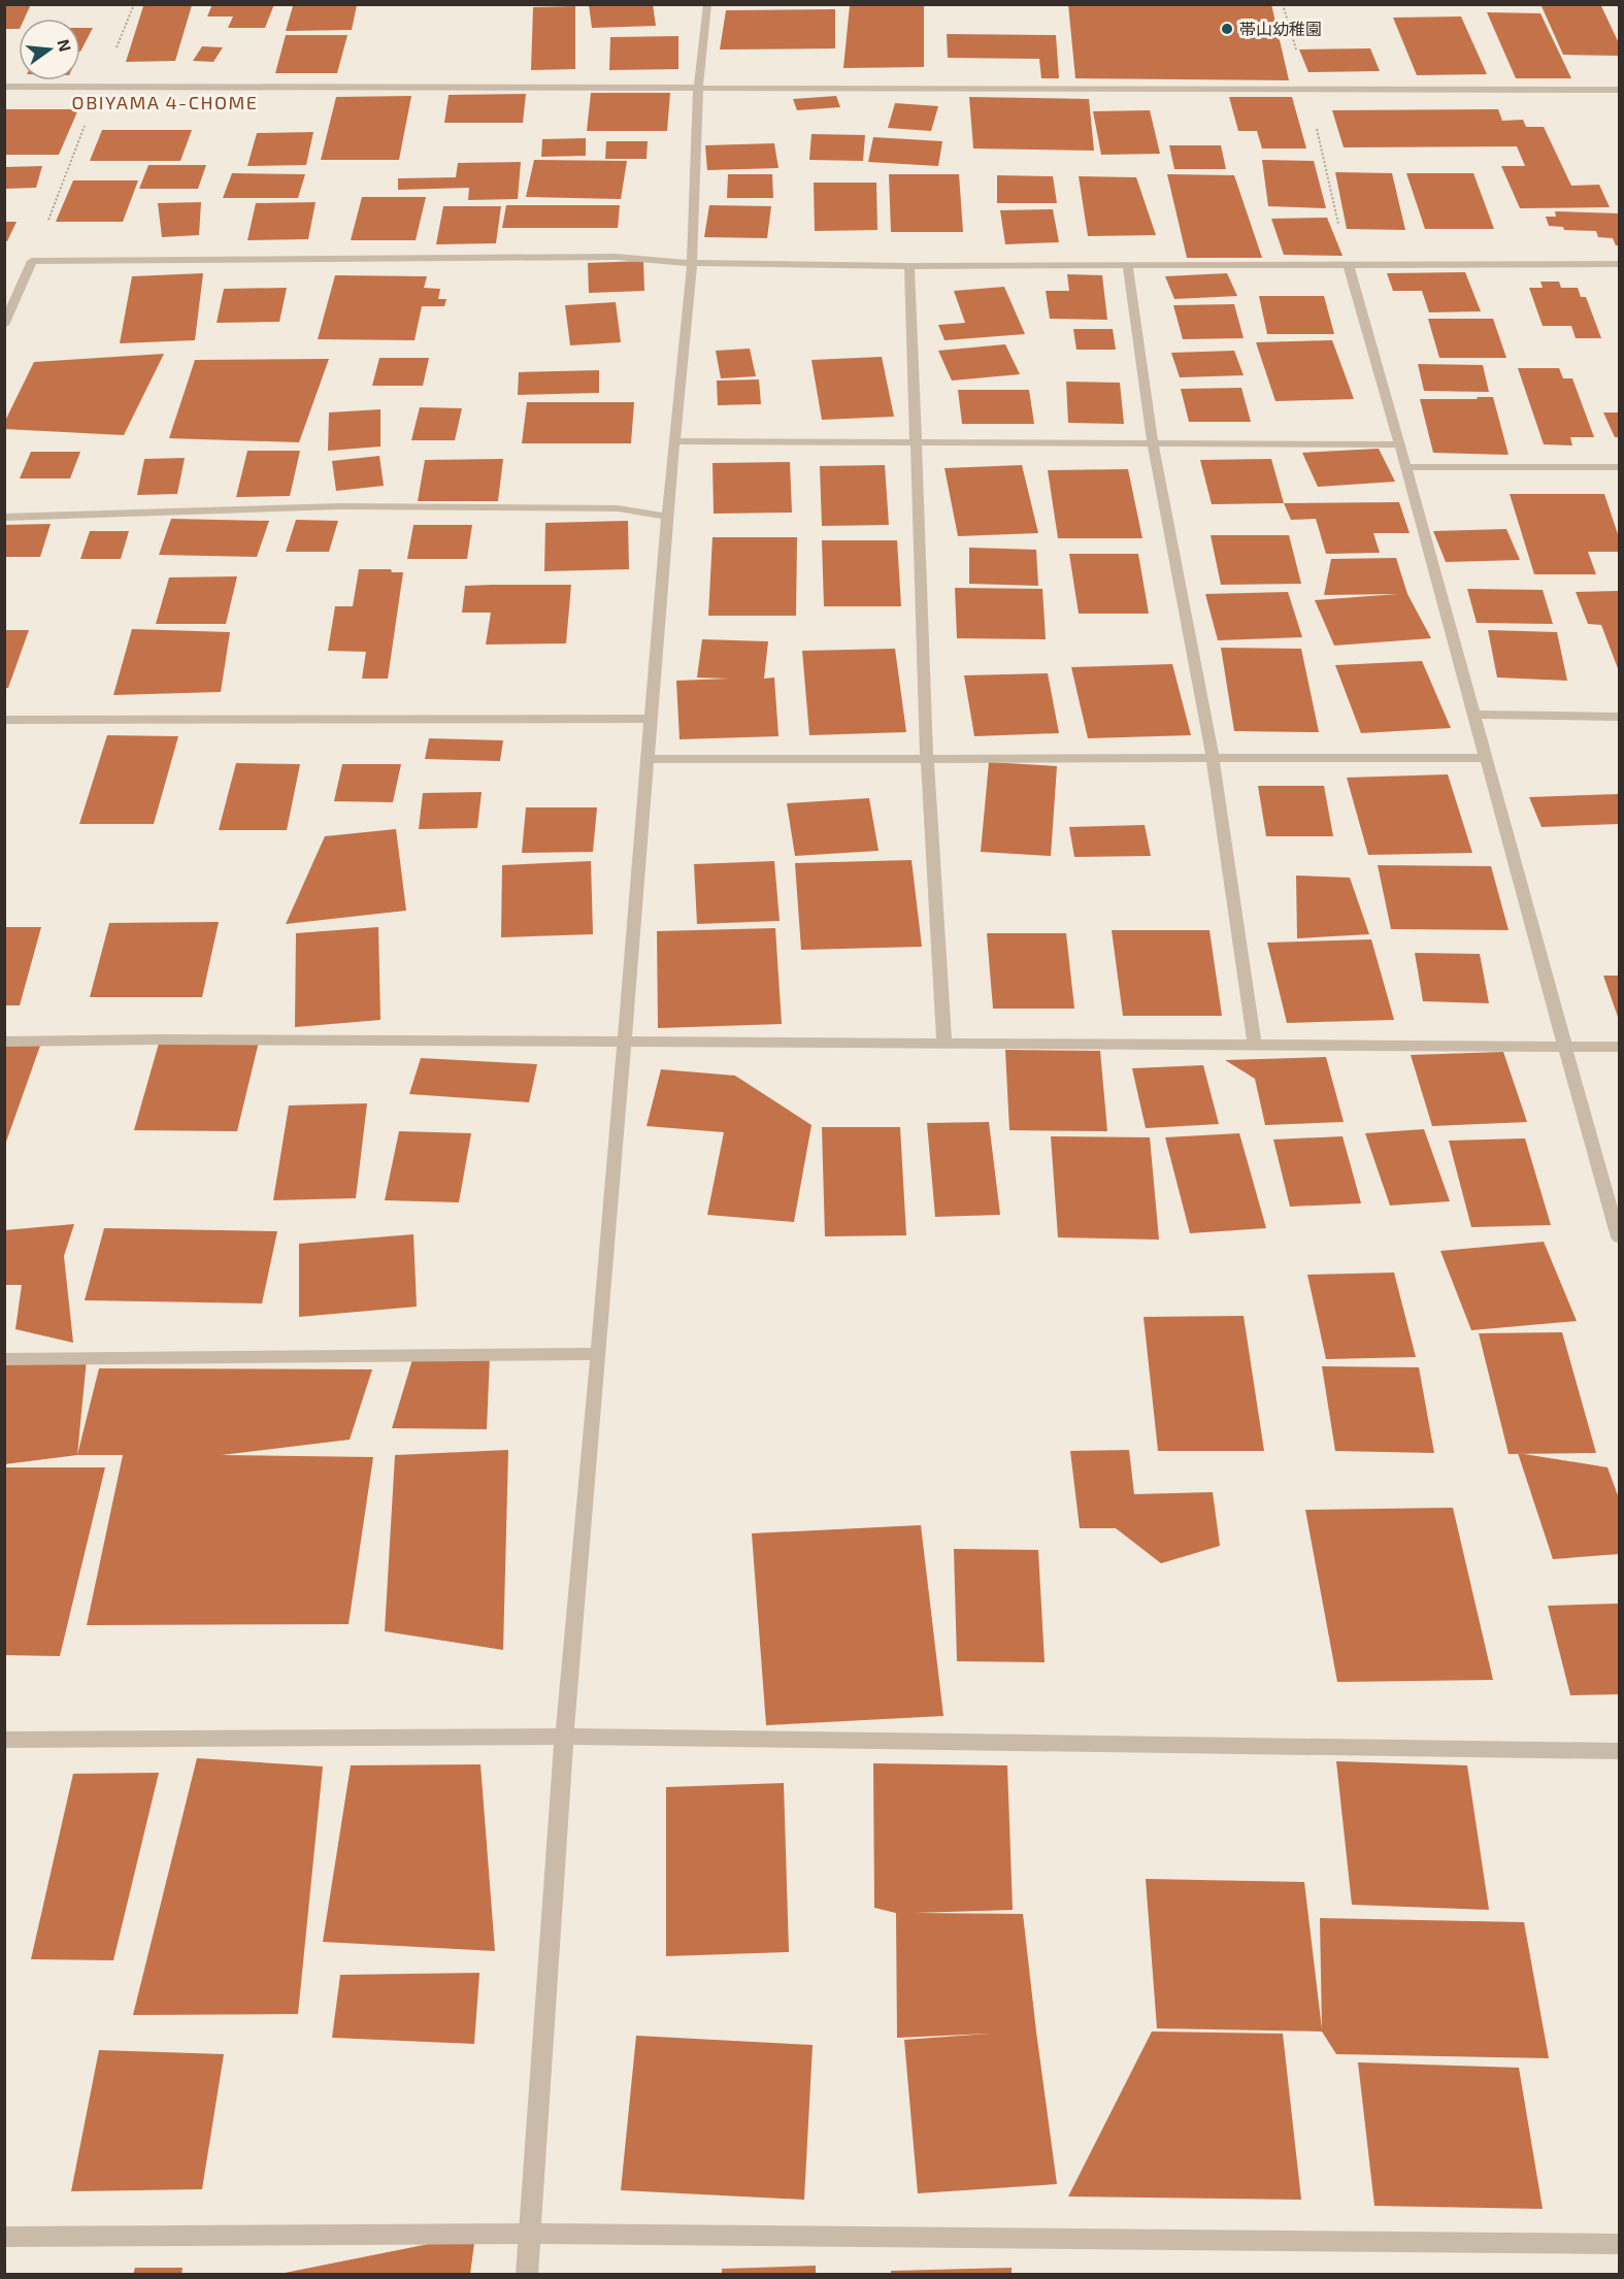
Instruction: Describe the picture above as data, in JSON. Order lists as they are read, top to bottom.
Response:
{
  "districts": ["OBIYAMA 4-CHOME"],
  "places": ["帯山幼稚園"],
  "north": "right"
}
